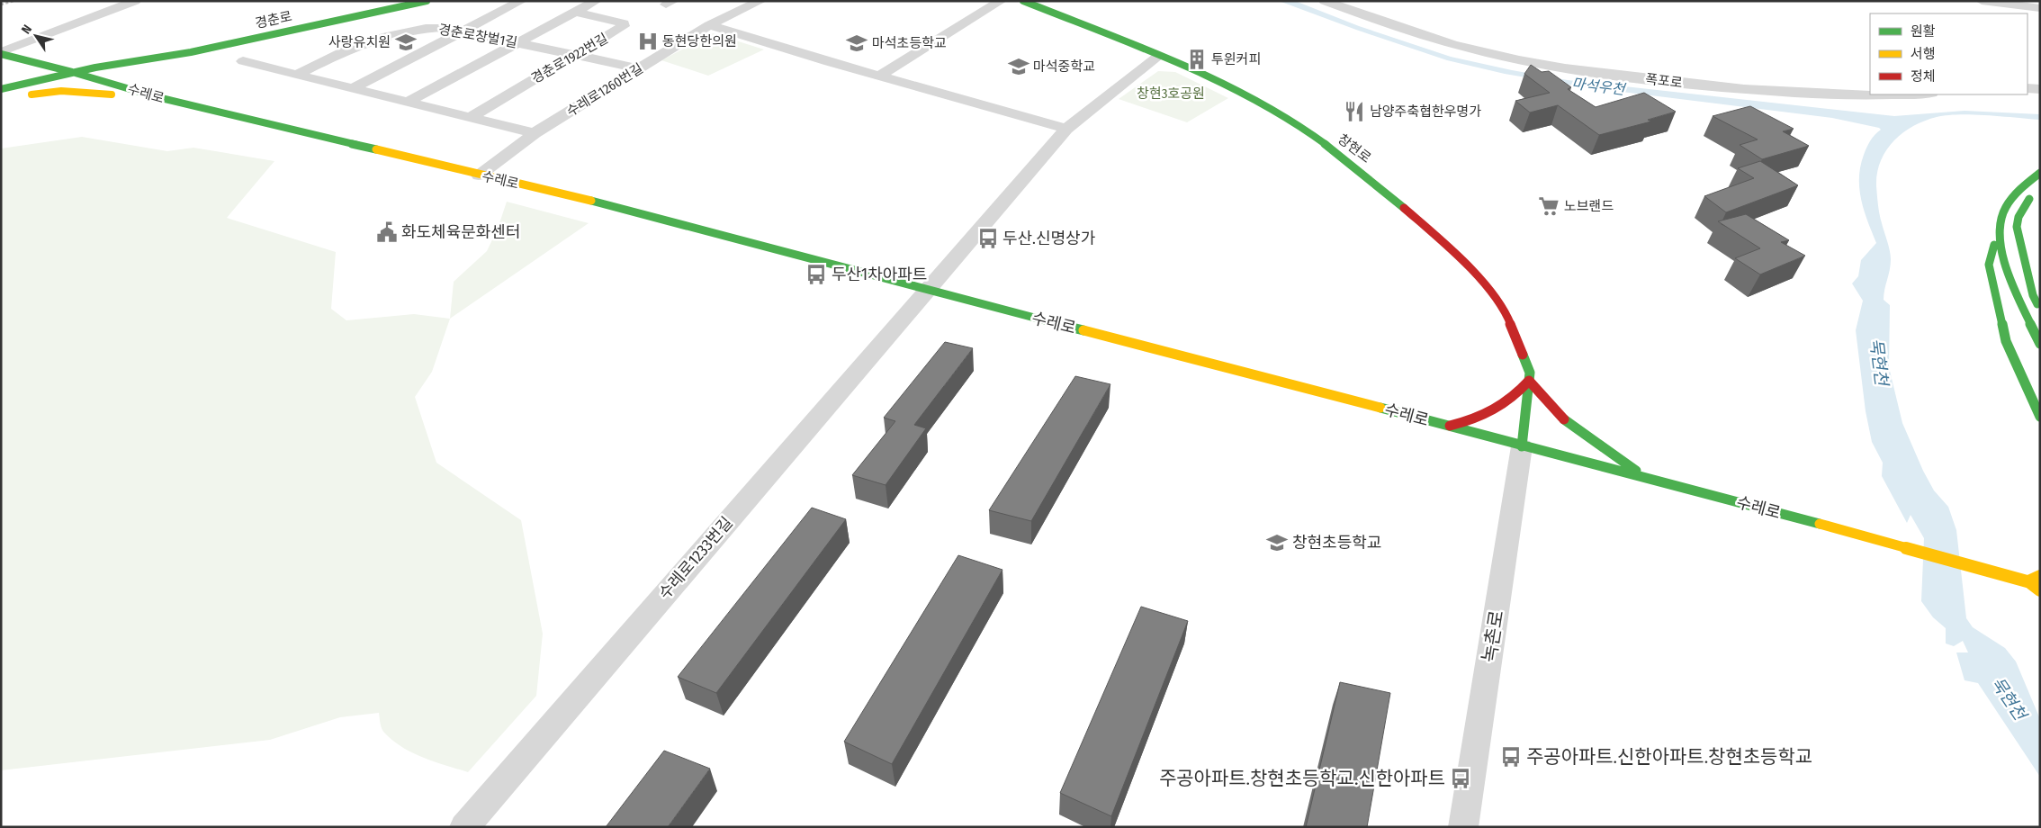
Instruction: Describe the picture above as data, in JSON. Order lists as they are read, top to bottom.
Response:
{
  "streets": {
    "main road": ["경춘로", "수레로", "창현로"],
    "street": [
      "경춘로창벌1길",
      "경춘로1922번길",
      "폭포로",
      "수레로1260번길",
      "수레로1233번길",
      "녹촌로"
    ]
  },
  "crossings": [
    ["경춘로", "수레로"],
    ["경춘로창벌1길", "경춘로1922번길"],
    ["경춘로창벌1길", "수레로1260번길"],
    ["수레로1260번길", "수레로"],
    ["수레로", "창현로"],
    ["수레로", "수레로1233번길"],
    ["수레로", "녹촌로"],
    ["창현로", "녹촌로"]
  ],
  "water": ["마석우천", "묵현천"],
  "parks": ["창현3호공원"],
  "places": {
    "hospital": ["동현당한의원"],
    "school or university": [
      "사랑유치원",
      "마석초등학교",
      "마석중학교",
      "창현초등학교"
    ],
    "building": ["투윈커피"],
    "restaurant": ["남양주축협한우명가"],
    "supermarket": ["노브랜드"],
    "public building": ["화도체육문화센터"],
    "bus stop": [
      "두산.신명상가",
      "두산1차아파트",
      "주공아파트.신한아파트.창현초등학교",
      "주공아파트.창현초등학교.신한아파트"
    ]
  },
  "legend": ["원활", "서행", "정체"],
  "north": "top left"
}
